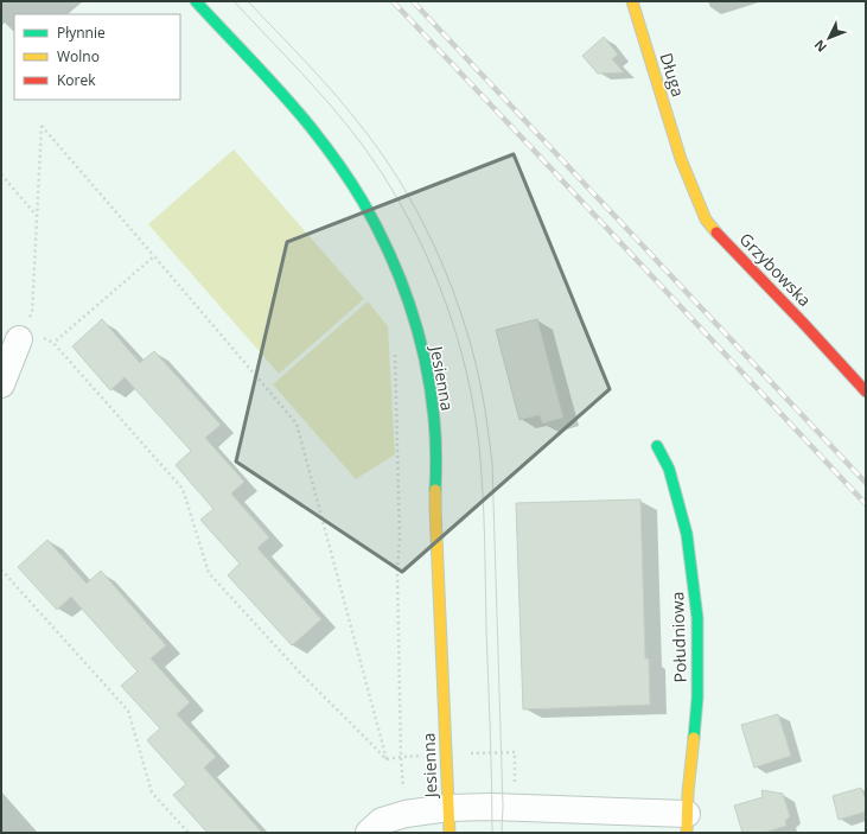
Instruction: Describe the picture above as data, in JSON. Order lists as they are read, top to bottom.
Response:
{
  "streets": {
    "street": [
      "Długa",
      "Grzybowska",
      "Jesienna",
      "Południowa"
    ]
  },
  "crossings": [
    ["Długa", "Grzybowska"]
  ],
  "legend": ["Płynnie", "Wolno", "Korek"],
  "north": "bottom left"
}
